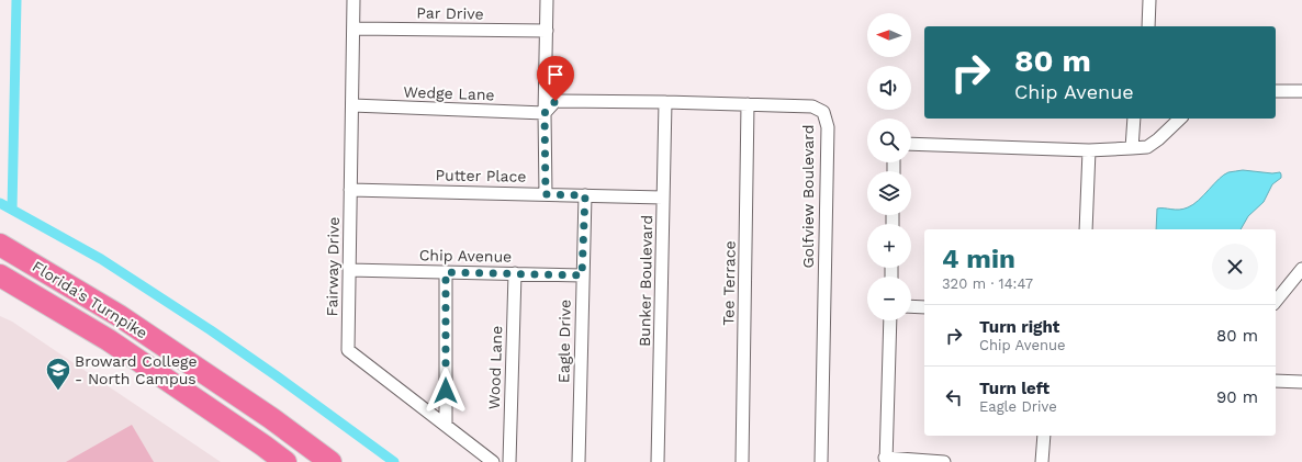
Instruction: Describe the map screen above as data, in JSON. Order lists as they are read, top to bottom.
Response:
{
  "streets": {
    "highway": ["Florida's Turnpike"],
    "street": [
      "Par Drive",
      "Wedge Lane",
      "Putter Place",
      "Golfview Boulevard",
      "Chip Avenue",
      "Fairway Drive",
      "Bunker Boulevard",
      "Tee Terrace",
      "Eagle Drive",
      "Wood Lane"
    ]
  },
  "crossings": [
    ["Par Drive", "Fairway Drive"],
    ["Wedge Lane", "Golfview Boulevard"],
    ["Wedge Lane", "Fairway Drive"],
    ["Putter Place", "Fairway Drive"],
    ["Putter Place", "Bunker Boulevard"],
    ["Putter Place", "Eagle Drive"],
    ["Golfview Boulevard", "Bunker Boulevard"],
    ["Golfview Boulevard", "Tee Terrace"],
    ["Chip Avenue", "Fairway Drive"],
    ["Chip Avenue", "Eagle Drive"],
    ["Chip Avenue", "Wood Lane"]
  ],
  "places": {
    "school or university": ["Broward College - North Campus"]
  },
  "north": "left",
  "page": {
    "map_buttons": ["+", "−"],
    "turn": ["80 m", "Chip Avenue"],
    "heading": ["4 min", "320 m · 14:47"],
    "list": [
      {
        "name": "Turn right",
        "note": "Chip Avenue",
        "value": "80 m"
      },
      {
        "name": "Turn left",
        "note": "Eagle Drive",
        "value": "90 m"
      }
    ]
  }
}
